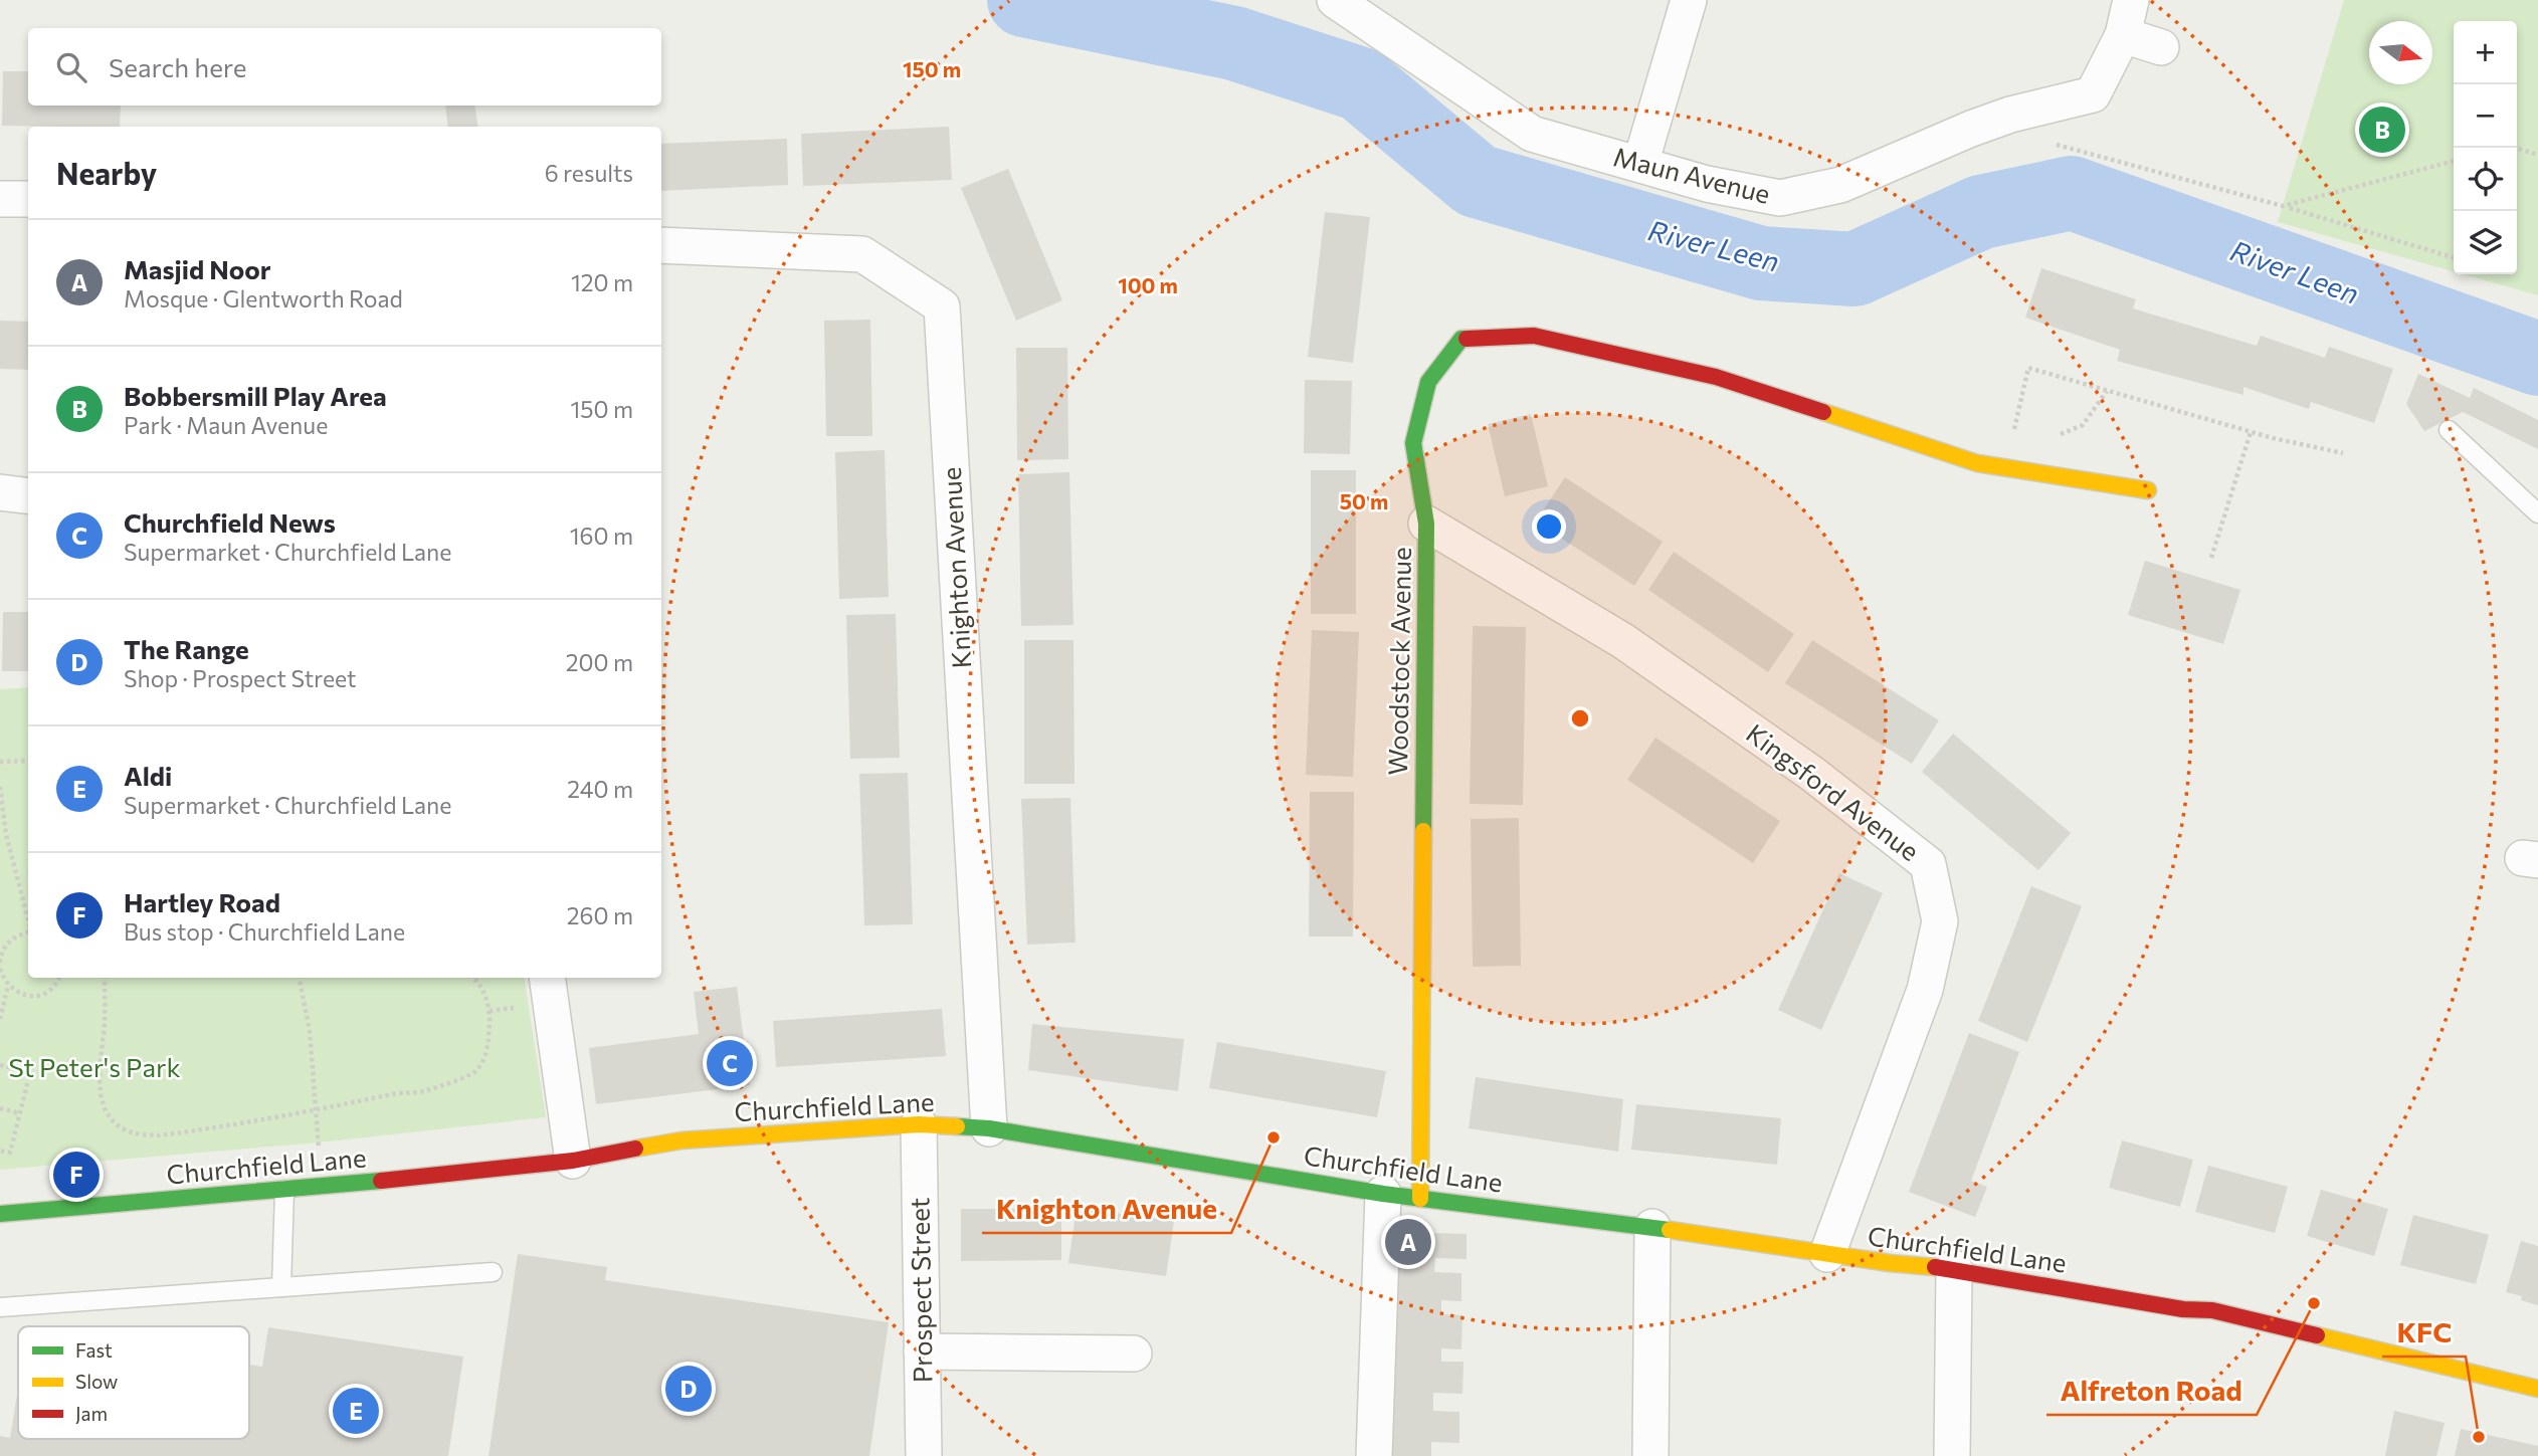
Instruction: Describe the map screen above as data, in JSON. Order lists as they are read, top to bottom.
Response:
{
  "streets": {
    "street": [
      "Maun Avenue",
      "Knighton Avenue",
      "Woodstock Avenue",
      "Kingsford Avenue",
      "Churchfield Lane",
      "Prospect Street"
    ]
  },
  "crossings": [
    ["Knighton Avenue", "Churchfield Lane"],
    ["Woodstock Avenue", "Kingsford Avenue"],
    ["Woodstock Avenue", "Churchfield Lane"],
    ["Kingsford Avenue", "Churchfield Lane"],
    ["Churchfield Lane", "Prospect Street"]
  ],
  "water": ["River Leen"],
  "parks": ["St Peter's Park"],
  "places": ["Knighton Avenue", "Alfreton Road", "KFC"],
  "legend": ["Fast", "Slow", "Jam"],
  "north": "right",
  "page": {
    "map_buttons": ["+", "−"],
    "search": "Search here",
    "pins": [
      "B",
      "C",
      "F",
      "A",
      "D",
      "E"
    ],
    "heading": ["Nearby", "6 results"],
    "list": [
      {
        "mark": "A",
        "name": "Masjid Noor",
        "note": "Mosque · Glentworth Road",
        "value": "120 m"
      },
      {
        "mark": "B",
        "name": "Bobbersmill Play Area",
        "note": "Park · Maun Avenue",
        "value": "150 m"
      },
      {
        "mark": "C",
        "name": "Churchfield News",
        "note": "Supermarket · Churchfield Lane",
        "value": "160 m"
      },
      {
        "mark": "D",
        "name": "The Range",
        "note": "Shop · Prospect Street",
        "value": "200 m"
      },
      {
        "mark": "E",
        "name": "Aldi",
        "note": "Supermarket · Churchfield Lane",
        "value": "240 m"
      },
      {
        "mark": "F",
        "name": "Hartley Road",
        "note": "Bus stop · Churchfield Lane",
        "value": "260 m"
      }
    ]
  },
  "rings": ["150 m", "100 m", "50 m"]
}
